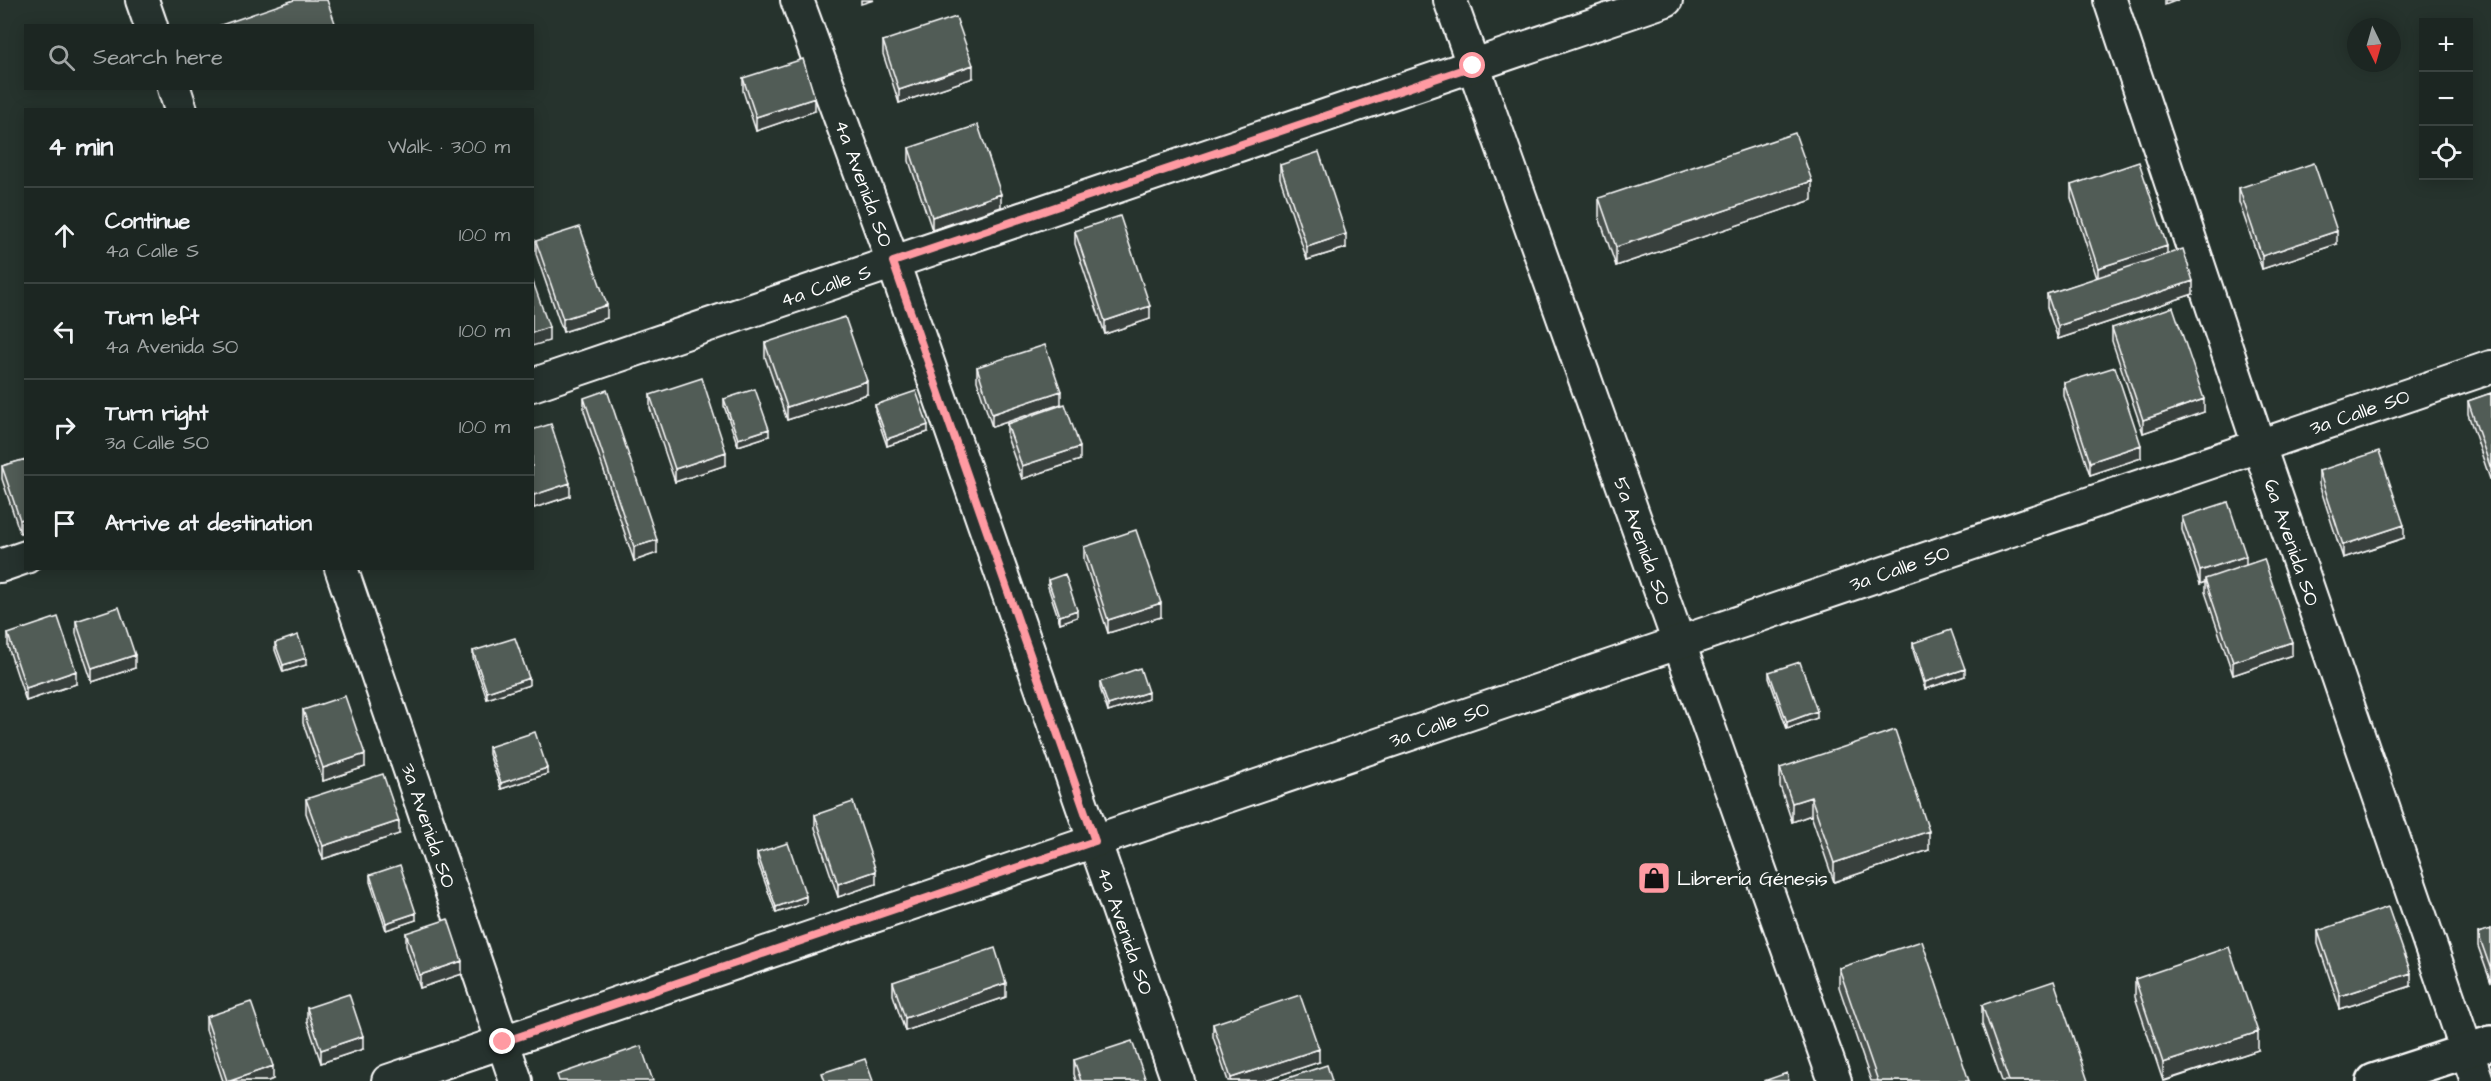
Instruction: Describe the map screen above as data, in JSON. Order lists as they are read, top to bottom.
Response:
{
  "streets": {
    "street": [
      "4a Avenida SO",
      "4a Calle S",
      "3a Calle SO",
      "5a Avenida SO",
      "6a Avenida SO",
      "3a Avenida SO"
    ]
  },
  "crossings": [
    ["4a Avenida SO", "4a Calle S"],
    ["4a Avenida SO", "3a Calle SO"],
    ["4a Calle S", "5a Avenida SO"],
    ["3a Calle SO", "5a Avenida SO"],
    ["3a Calle SO", "6a Avenida SO"],
    ["3a Calle SO", "3a Avenida SO"]
  ],
  "places": {
    "shop": ["Librería Génesis"]
  },
  "north": "bottom",
  "page": {
    "map_buttons": ["+", "−"],
    "search": "Search here",
    "heading": ["4 min", "Walk · 300 m"],
    "list": [
      ["Continue", "4a Calle S", "100 m"],
      ["Turn left", "4a Avenida SO", "100 m"],
      ["Turn right", "3a Calle SO", "100 m"],
      "Arrive at destination"
    ]
  }
}
